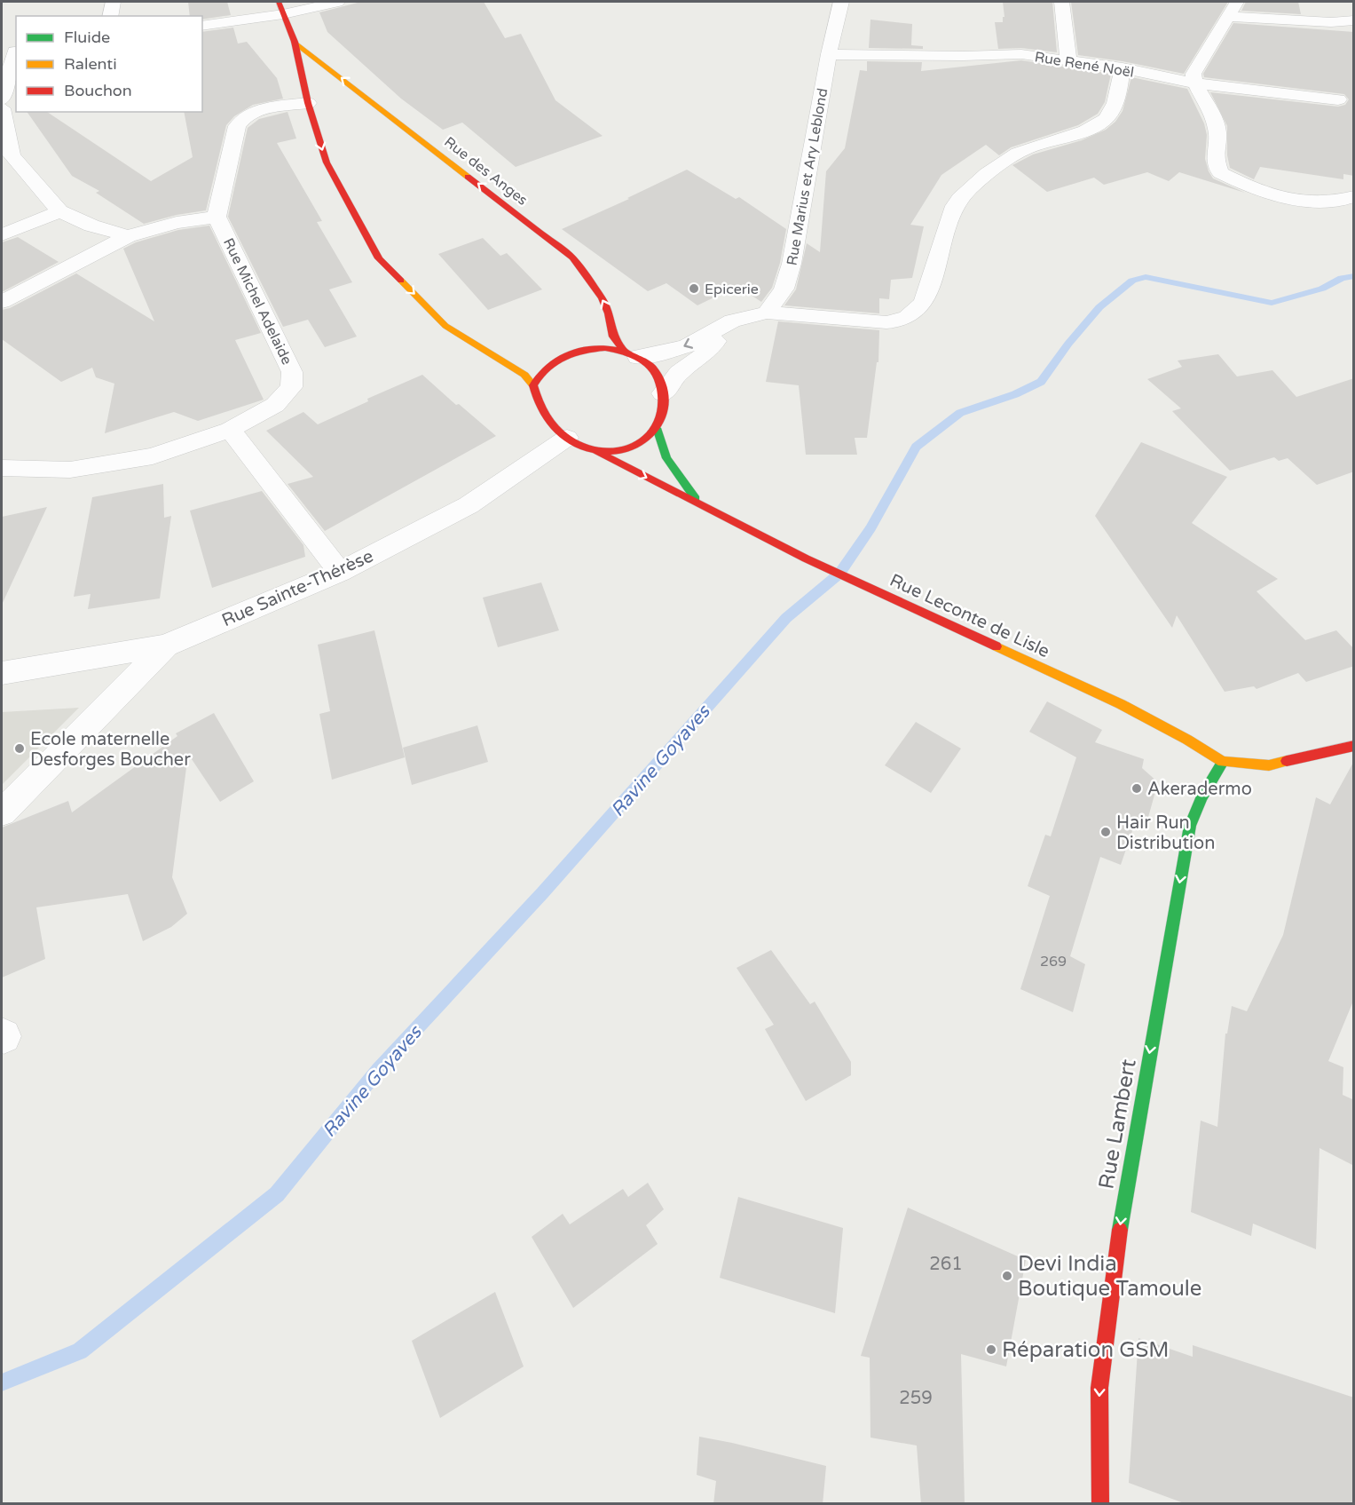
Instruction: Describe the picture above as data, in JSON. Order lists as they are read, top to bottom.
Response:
{
  "streets": {
    "street": [
      "Rue René Noël",
      "Rue des Anges",
      "Rue Marius et Ary Leblond",
      "Rue Michel Adelaide",
      "Rue Sainte-Thérèse",
      "Rue Leconte de Lisle",
      "Rue Lambert"
    ]
  },
  "crossings": [
    ["Rue René Noël", "Rue Marius et Ary Leblond"],
    ["Rue des Anges", "Rue Sainte-Thérèse"],
    ["Rue des Anges", "Rue Leconte de Lisle"],
    ["Rue Sainte-Thérèse", "Rue Leconte de Lisle"],
    ["Rue Leconte de Lisle", "Rue Lambert"]
  ],
  "one_way": ["Rue Lambert"],
  "water": ["Ravine Goyaves"],
  "places": [
    "Epicerie",
    "Ecole maternelle Desforges Boucher",
    "Akeradermo",
    "Hair Run Distribution",
    "Devi India Boutique Tamoule",
    "Réparation GSM"
  ],
  "house_numbers": ["269", "261", "259"],
  "legend": ["Fluide", "Ralenti", "Bouchon"]
}
